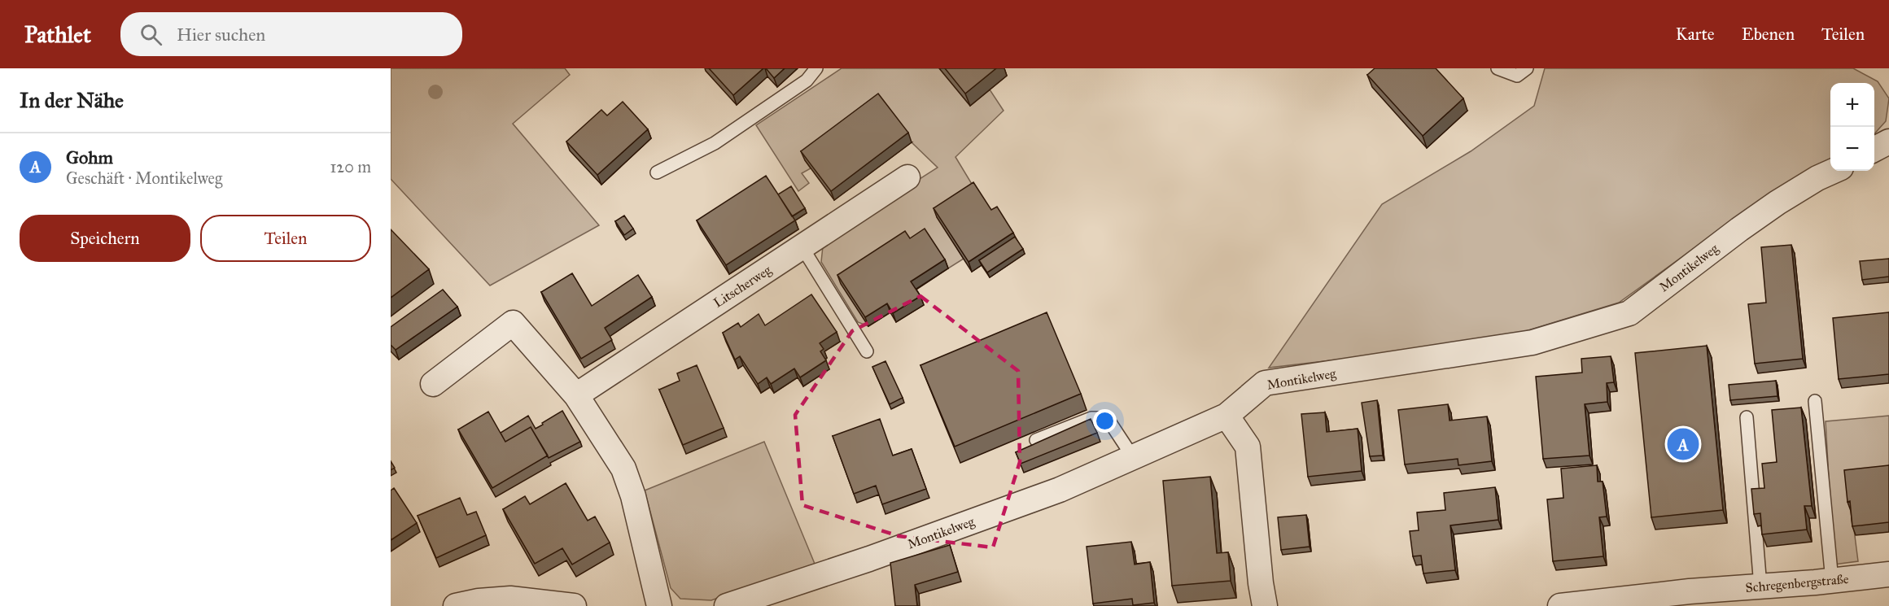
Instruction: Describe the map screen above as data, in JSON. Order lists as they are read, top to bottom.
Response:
{
  "streets": {
    "street": ["Montikelweg", "Litscherweg", "Schregenbergstraße"]
  },
  "page": {
    "header": "Pathlet",
    "search": "Hier suchen",
    "nav": ["Karte", "Ebenen", "Teilen"],
    "heading": "In der Nähe",
    "map_buttons": ["+", "−"],
    "list": [
      {
        "mark": "A",
        "name": "Gohm",
        "note": "Geschäft · Montikelweg",
        "value": "120 m"
      }
    ],
    "buttons": ["Speichern", "Teilen"],
    "pins": "A"
  }
}
